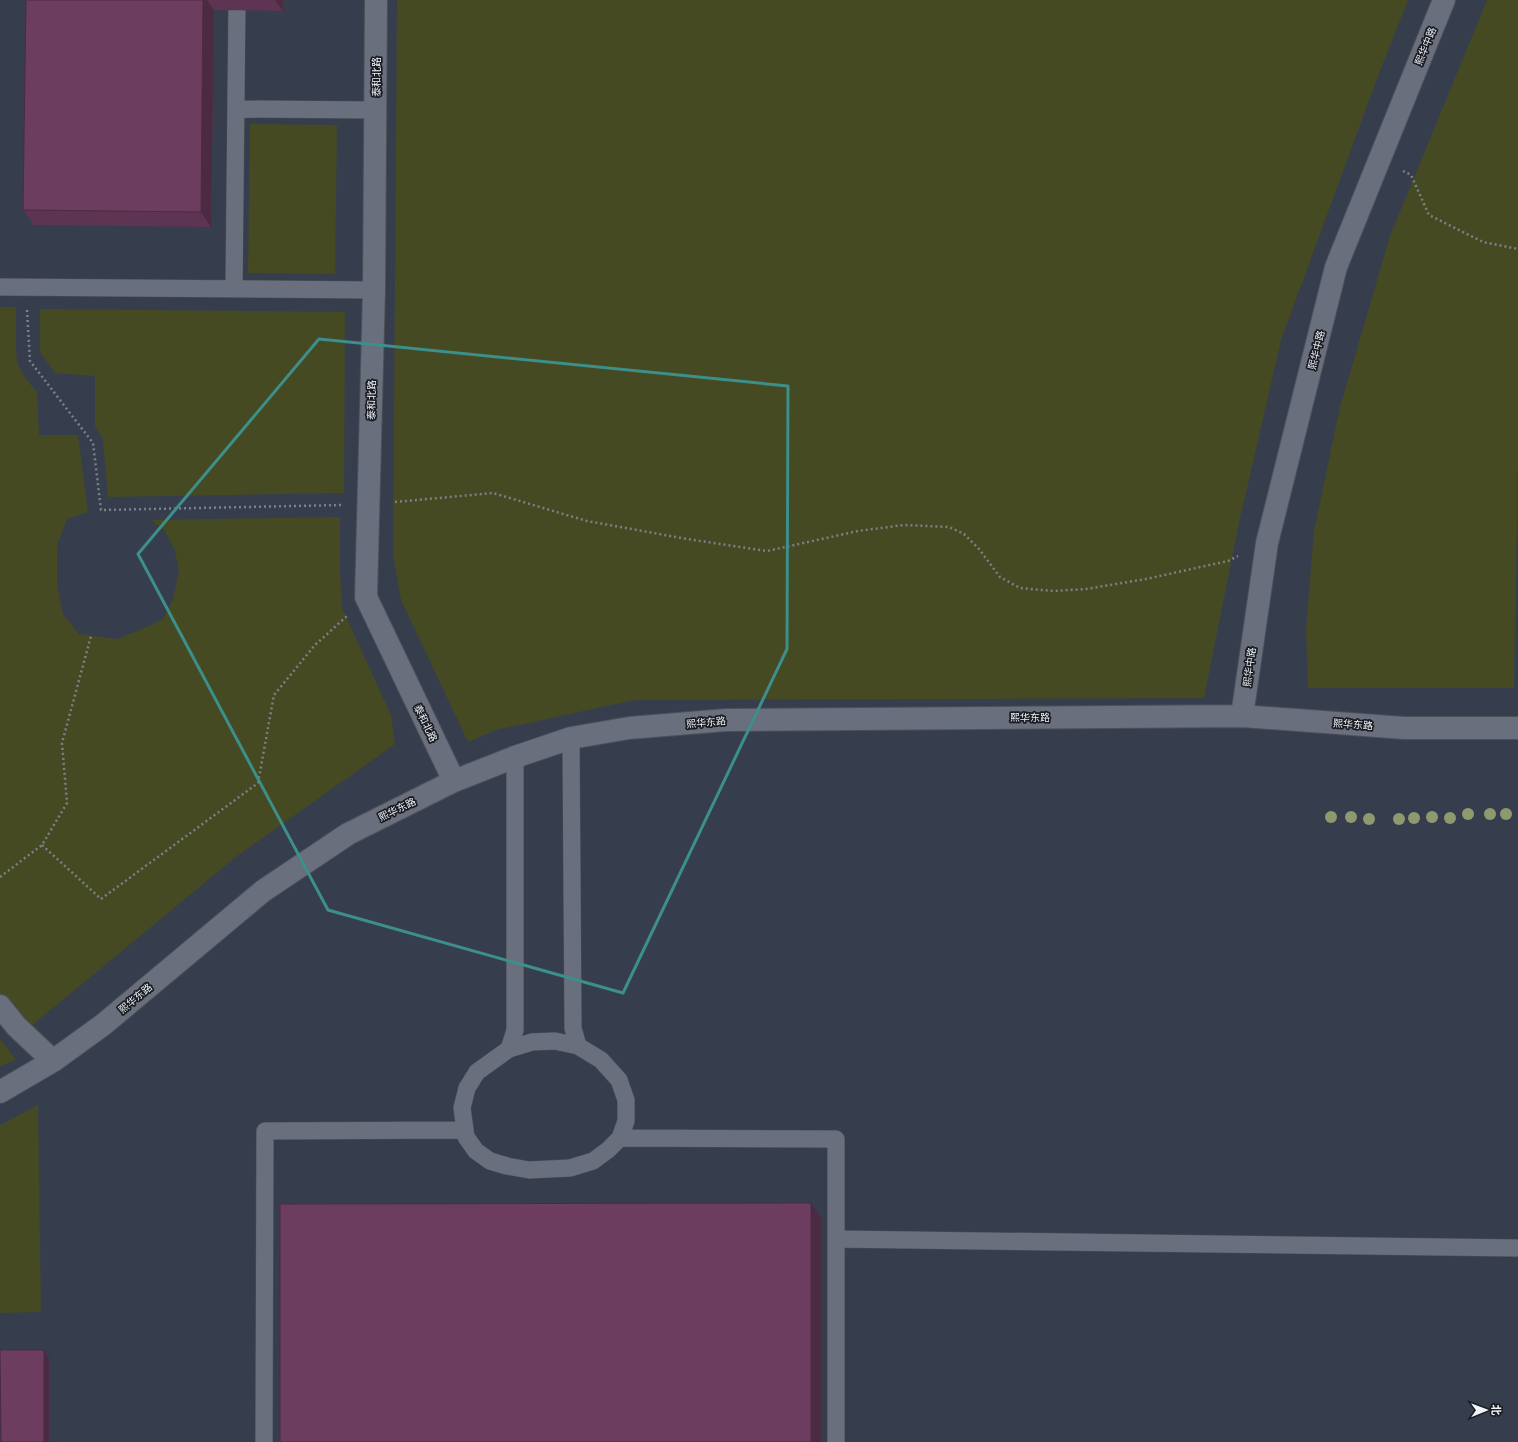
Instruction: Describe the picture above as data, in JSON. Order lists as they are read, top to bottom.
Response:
{
  "streets": {
    "street": ["熙华中路", "泰和北路", "熙华东路"]
  },
  "crossings": [
    ["熙华中路", "熙华东路"],
    ["泰和北路", "熙华东路"]
  ],
  "north": "right"
}
